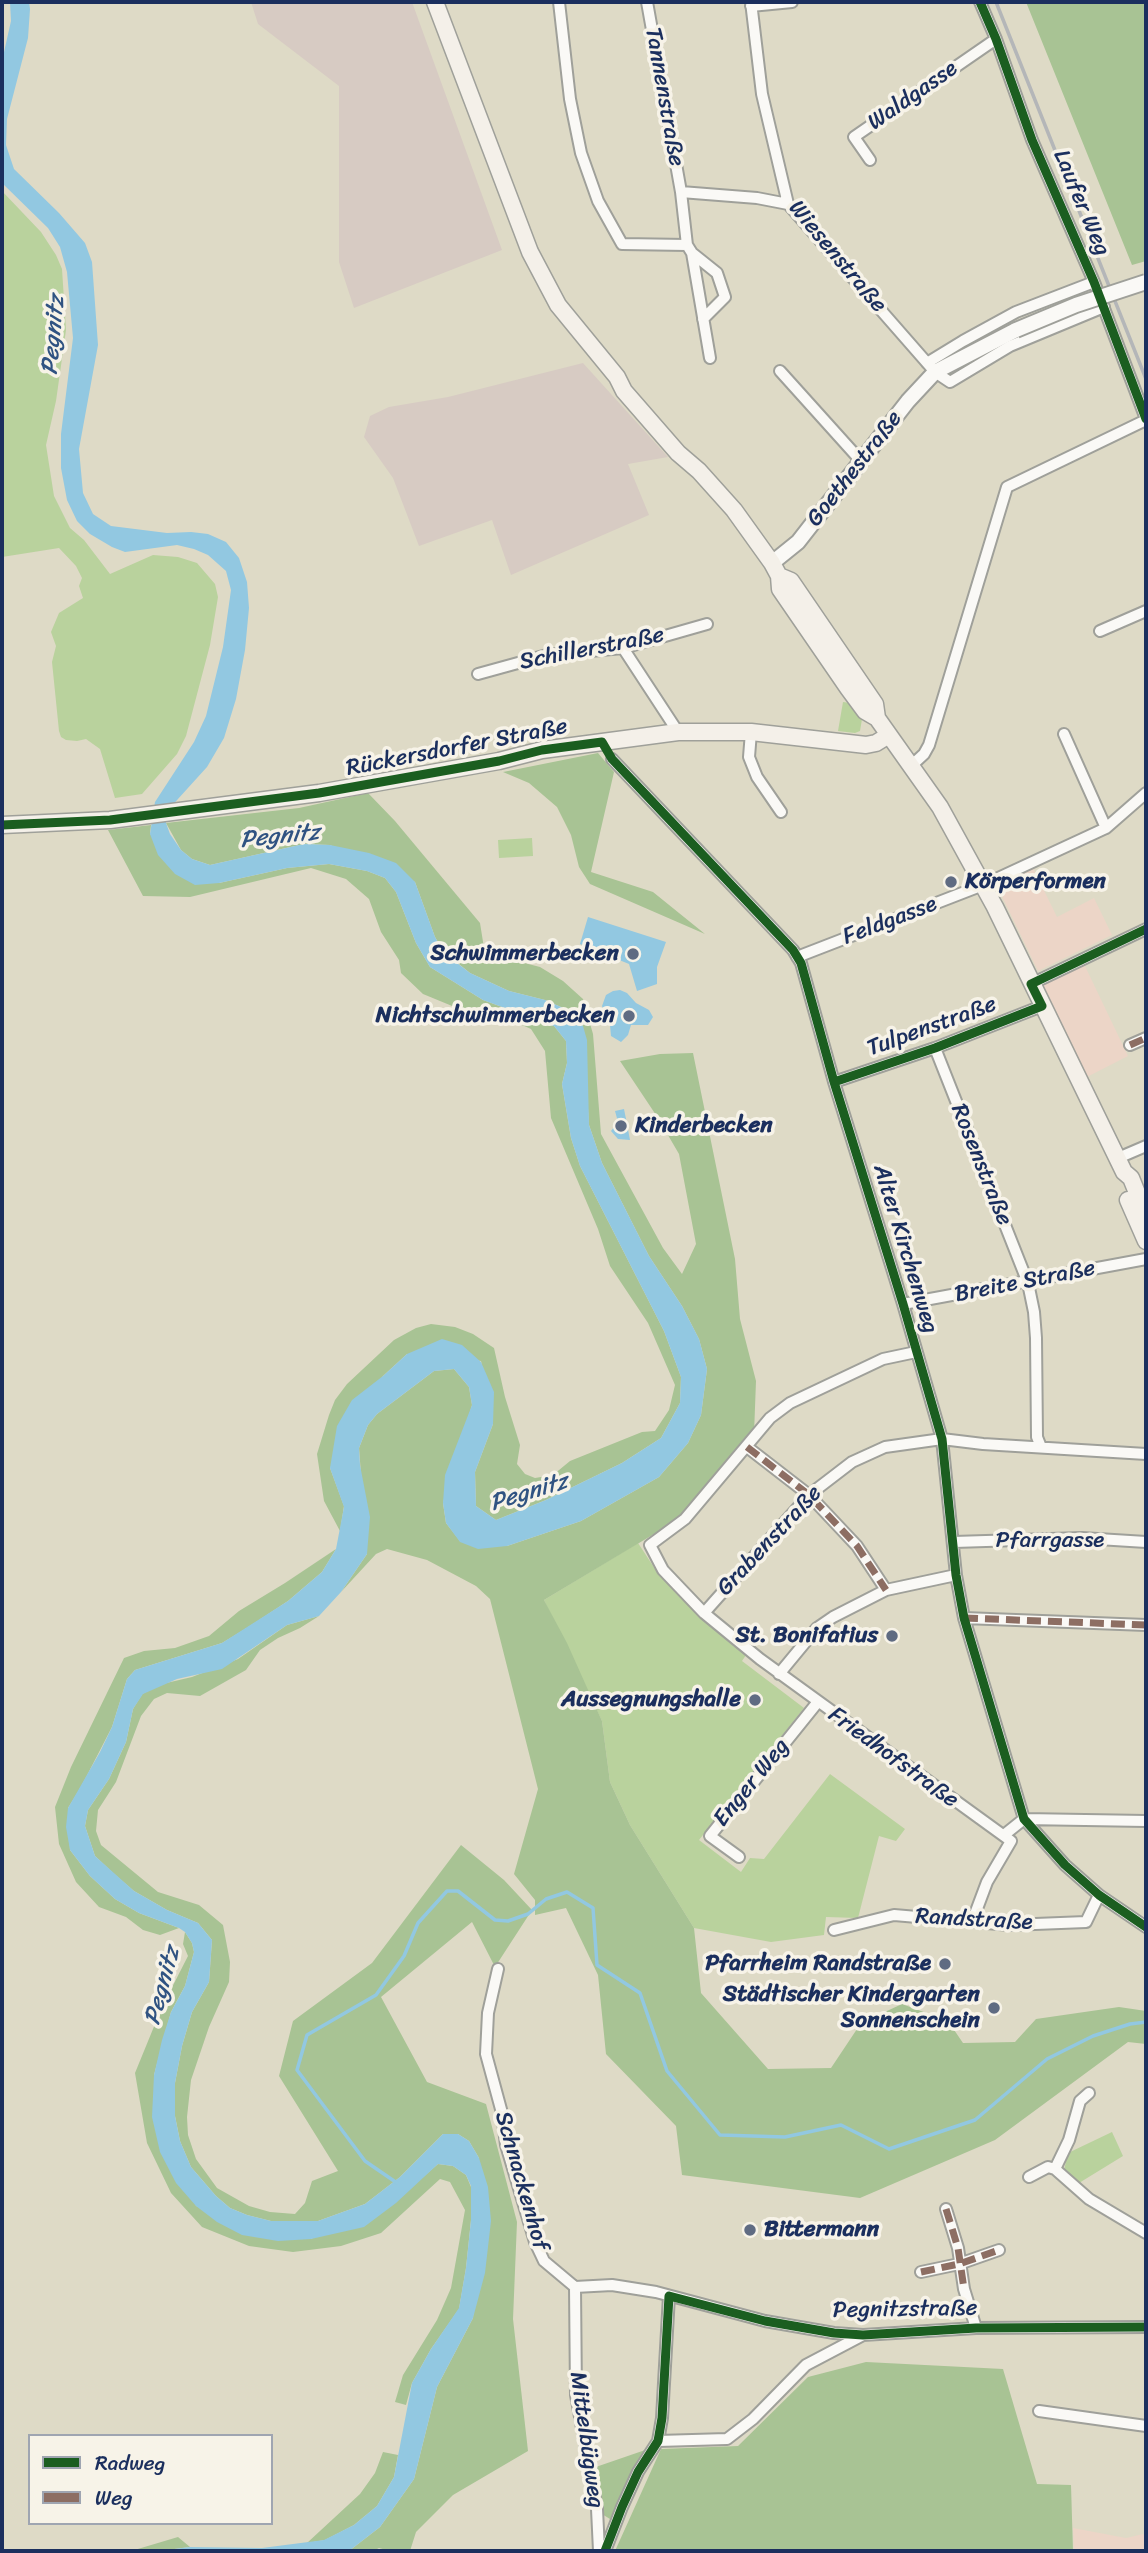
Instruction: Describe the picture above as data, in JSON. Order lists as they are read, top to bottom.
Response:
{
  "streets": {
    "main road": ["Rückersdorfer Straße"],
    "street": [
      "Waldgasse",
      "Tannenstraße",
      "Laufer Weg",
      "Wiesenstraße",
      "Goethestraße",
      "Schillerstraße",
      "Feldgasse",
      "Tulpenstraße",
      "Rosenstraße",
      "Alter Kirchenweg",
      "Breite Straße",
      "Grabenstraße",
      "Pfarrgasse",
      "Friedhofstraße",
      "Enger Weg",
      "Randstraße",
      "Schnackenhof",
      "Pegnitzstraße",
      "Mittelbügweg"
    ]
  },
  "crossings": [
    ["Waldgasse", "Laufer Weg"],
    ["Tannenstraße", "Wiesenstraße"],
    ["Laufer Weg", "Goethestraße"],
    ["Wiesenstraße", "Goethestraße"],
    ["Feldgasse", "Alter Kirchenweg"],
    ["Tulpenstraße", "Rosenstraße"],
    ["Tulpenstraße", "Alter Kirchenweg"],
    ["Rosenstraße", "Breite Straße"],
    ["Alter Kirchenweg", "Breite Straße"],
    ["Alter Kirchenweg", "Grabenstraße"],
    ["Alter Kirchenweg", "Pfarrgasse"],
    ["Grabenstraße", "Friedhofstraße"],
    ["Friedhofstraße", "Enger Weg"],
    ["Schnackenhof", "Mittelbügweg"]
  ],
  "water": ["Pegnitz"],
  "places": [
    "Körperformen",
    "Schwimmerbecken",
    "Nichtschwimmerbecken",
    "Kinderbecken",
    "St. Bonifatius",
    "Aussegnungshalle",
    "Pfarrheim Randstraße",
    "Städtischer Kindergarten Sonnenschein",
    "Bittermann"
  ],
  "legend": ["Radweg", "Weg"]
}
